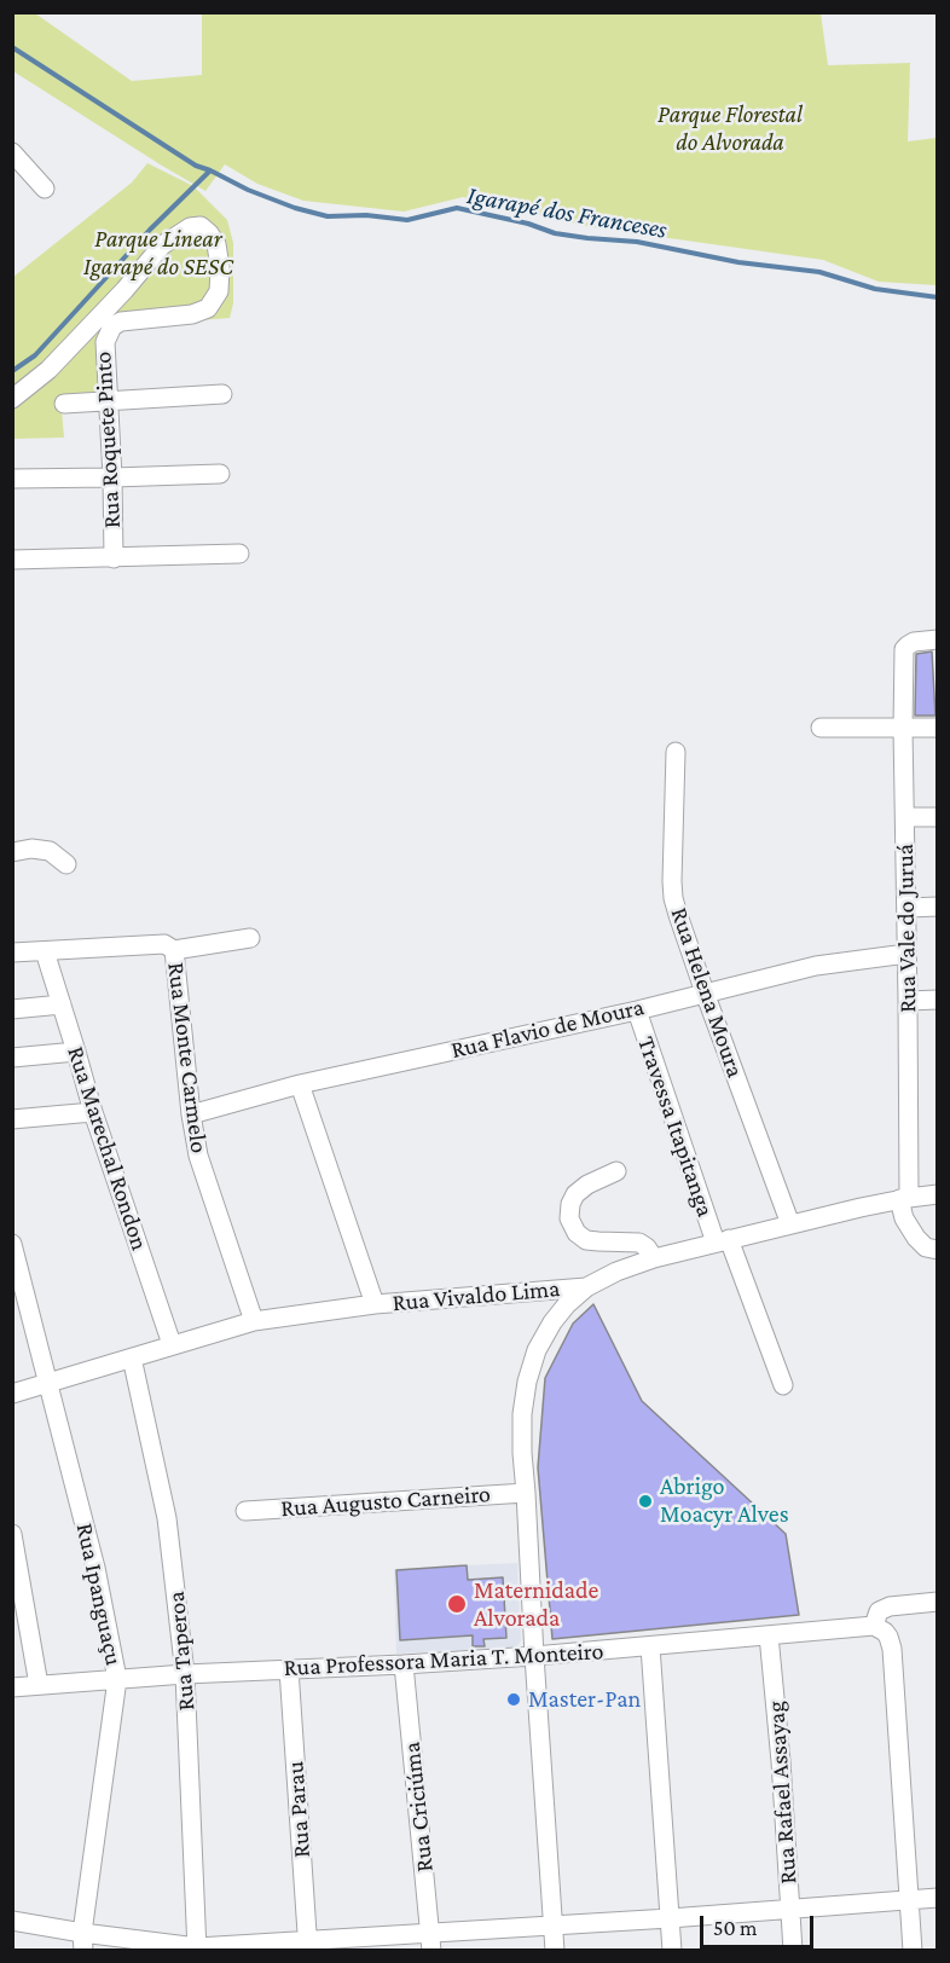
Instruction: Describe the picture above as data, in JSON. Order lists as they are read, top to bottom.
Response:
{
  "streets": {
    "street": [
      "Rua Roquete Pinto",
      "Rua Vale do Juruá",
      "Rua Helena Moura",
      "Rua Flavio de Moura",
      "Rua Monte Carmelo",
      "Travessa Itapitanga",
      "Rua Marechal Rondon",
      "Rua Vivaldo Lima",
      "Rua Augusto Carneiro",
      "Rua Ipanguaçu",
      "Rua Taperoa",
      "Rua Professora Maria T. Monteiro",
      "Rua Rafael Assayag",
      "Rua Criciúma",
      "Rua Parau"
    ]
  },
  "crossings": [
    ["Rua Vale do Juruá", "Rua Flavio de Moura"],
    ["Rua Vale do Juruá", "Rua Vivaldo Lima"],
    ["Rua Helena Moura", "Rua Flavio de Moura"],
    ["Rua Helena Moura", "Rua Vivaldo Lima"],
    ["Rua Flavio de Moura", "Rua Monte Carmelo"],
    ["Rua Flavio de Moura", "Travessa Itapitanga"],
    ["Rua Monte Carmelo", "Rua Marechal Rondon"],
    ["Rua Monte Carmelo", "Rua Vivaldo Lima"],
    ["Travessa Itapitanga", "Rua Vivaldo Lima"],
    ["Rua Marechal Rondon", "Rua Vivaldo Lima"],
    ["Rua Vivaldo Lima", "Rua Ipanguaçu"],
    ["Rua Vivaldo Lima", "Rua Taperoa"],
    ["Rua Ipanguaçu", "Rua Professora Maria T. Monteiro"],
    ["Rua Taperoa", "Rua Professora Maria T. Monteiro"],
    ["Rua Professora Maria T. Monteiro", "Rua Rafael Assayag"],
    ["Rua Professora Maria T. Monteiro", "Rua Criciúma"],
    ["Rua Professora Maria T. Monteiro", "Rua Parau"]
  ],
  "water": ["Igarapé dos Franceses"],
  "parks": ["Parque Florestal do Alvorada", "Parque Linear Igarapé do SESC"],
  "places": ["Abrigo Moacyr Alves", "Maternidade Alvorada", "Master-Pan"],
  "scale_bar": "50 m"
}
